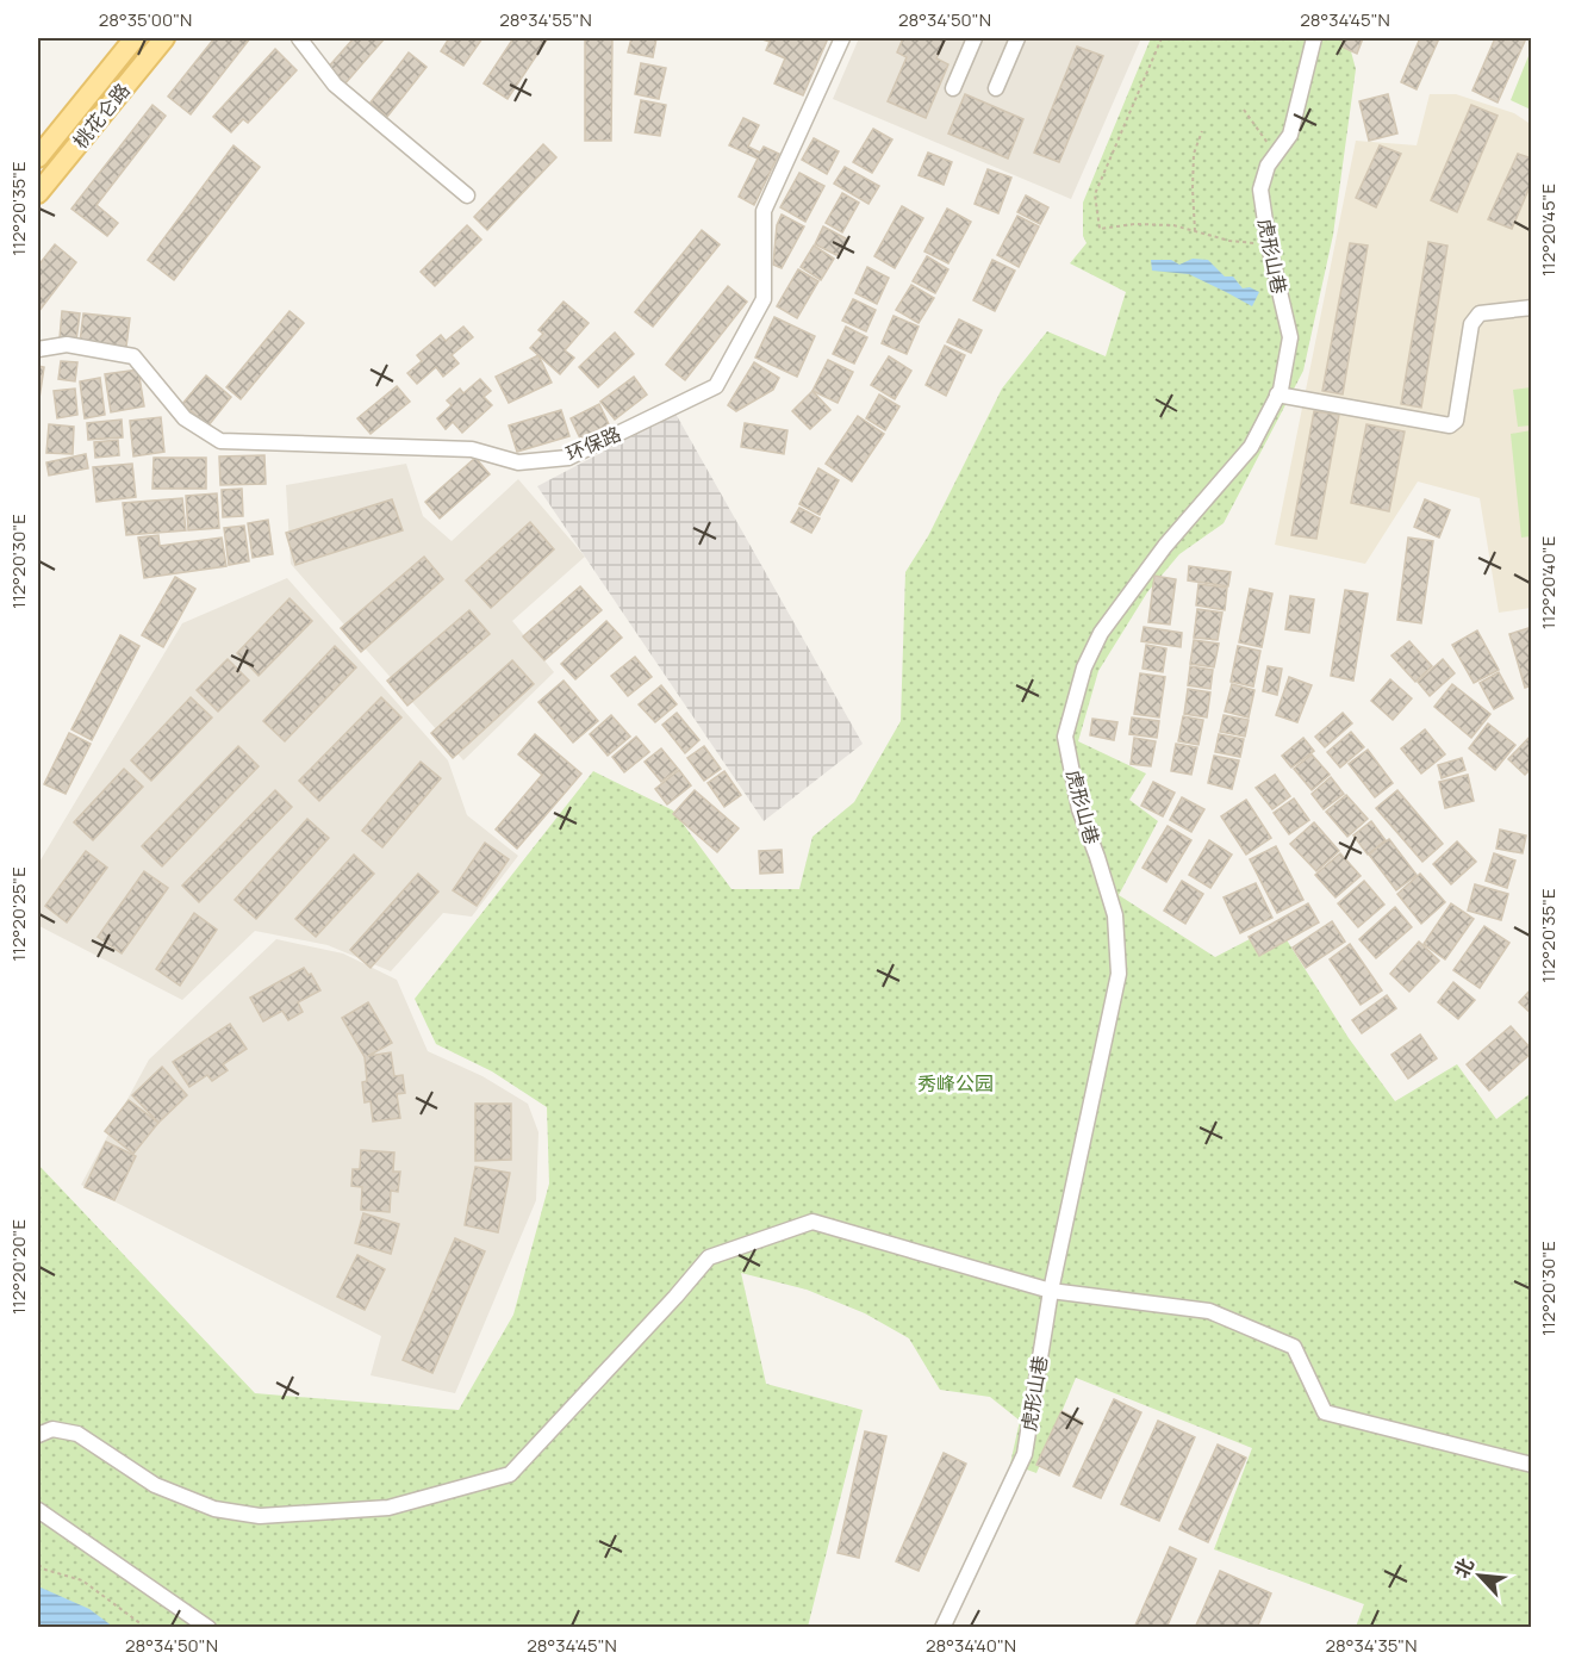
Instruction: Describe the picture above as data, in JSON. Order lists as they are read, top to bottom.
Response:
{
  "streets": {
    "main road": ["桃花仑路"],
    "street": ["虎形山巷", "环保路"]
  },
  "parks": ["秀峰公园"],
  "north": "top left",
  "coordinates": [
    "28°35'00\"N",
    "28°34'55\"N",
    "28°34'50\"N",
    "28°34'45\"N",
    "112°20'35\"E",
    "112°20'45\"E",
    "112°20'30\"E",
    "112°20'40\"E",
    "112°20'25\"E",
    "112°20'20\"E",
    "28°34'40\"N",
    "28°34'35\"N"
  ]
}
